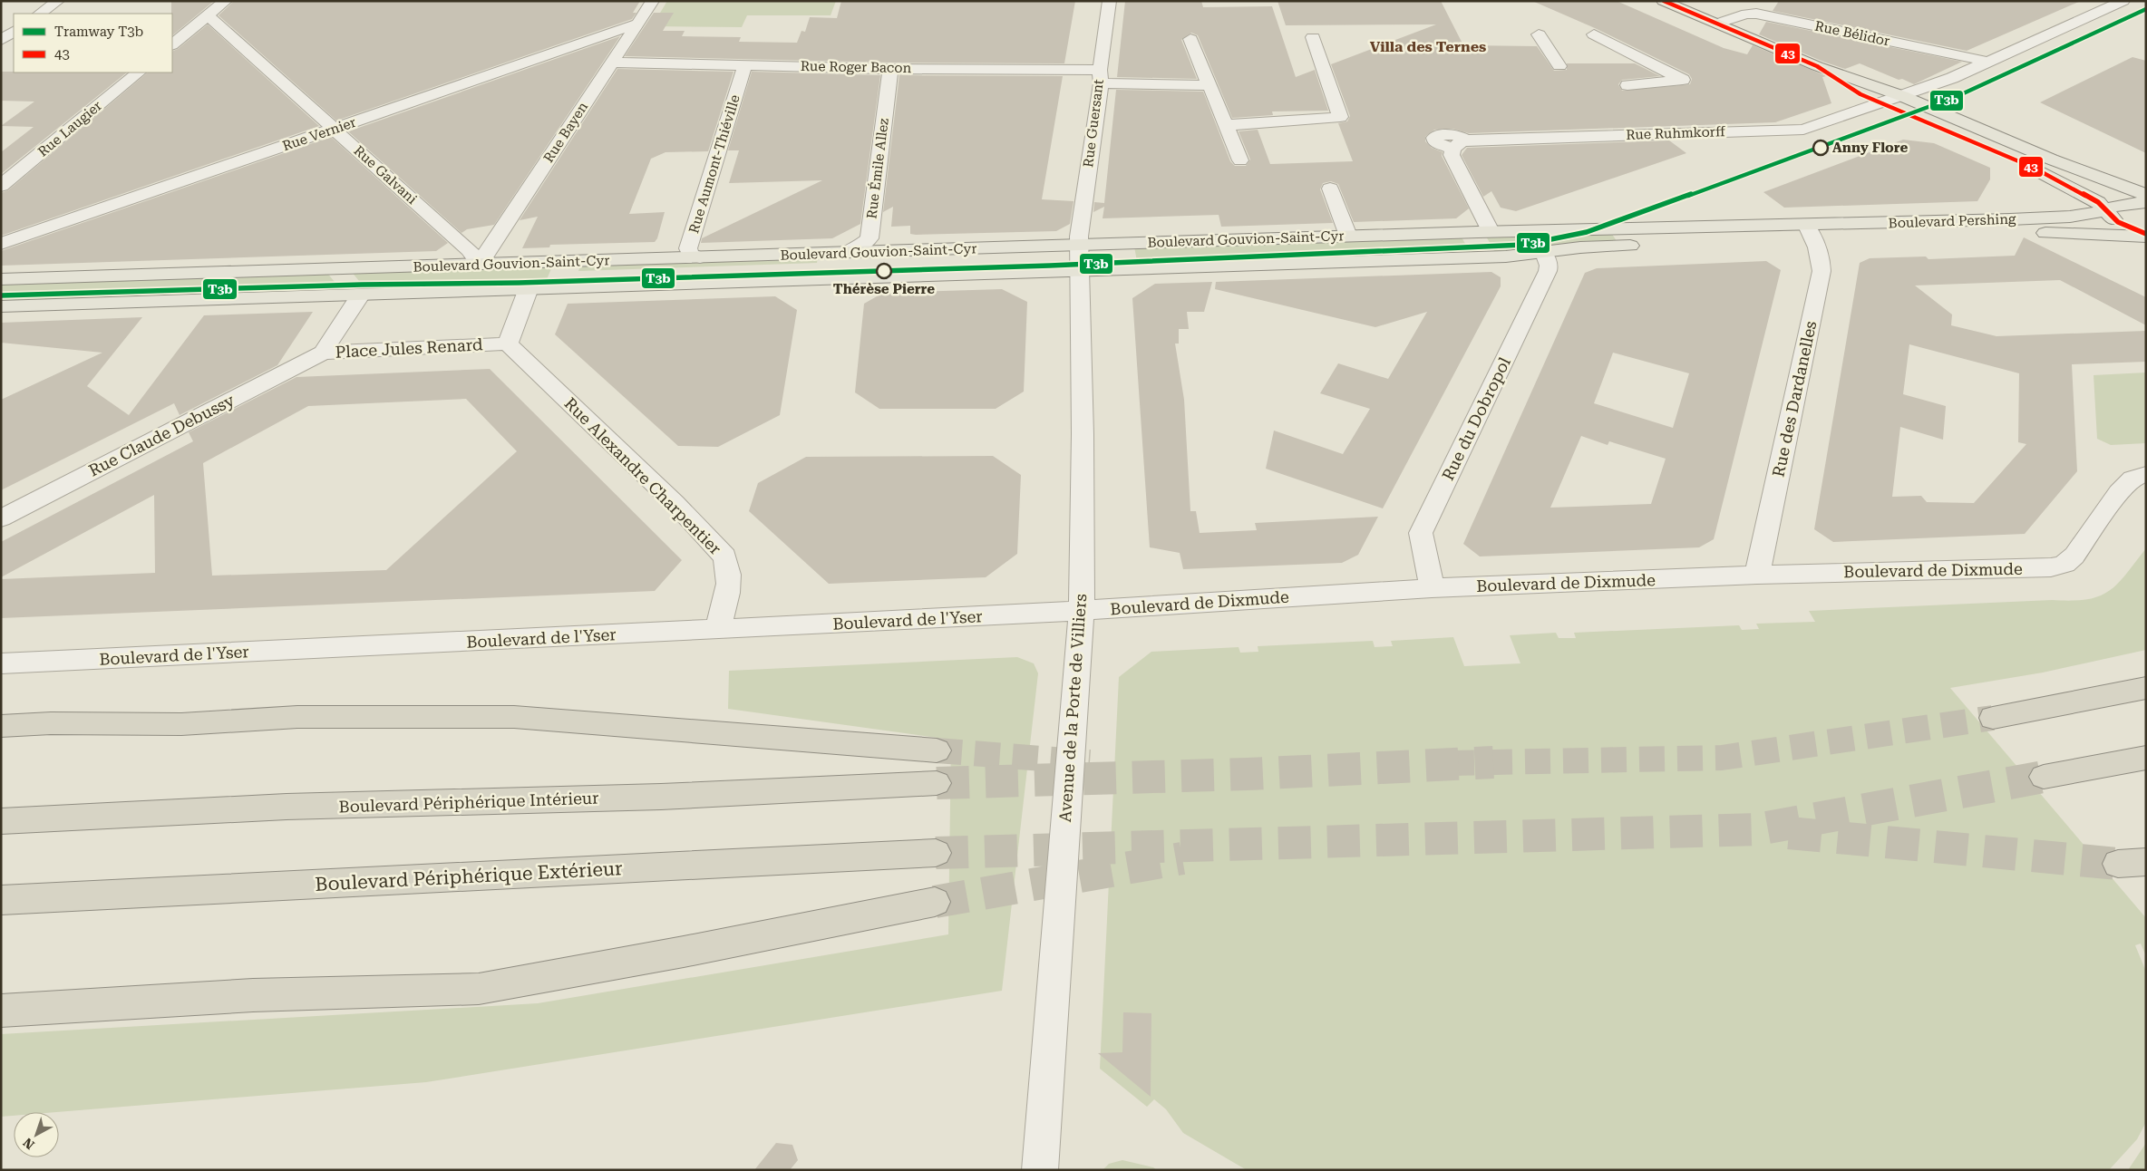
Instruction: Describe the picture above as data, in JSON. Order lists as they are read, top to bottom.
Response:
{
  "streets": {
    "highway": ["Boulevard Périphérique Intérieur", "Boulevard Périphérique Extérieur"],
    "main road": ["Boulevard Pershing", "Boulevard Gouvion-Saint-Cyr"],
    "street": [
      "Rue Bélidor",
      "Rue Roger Bacon",
      "Rue Guersant",
      "Rue Laugier",
      "Rue Bayen",
      "Rue Ruhmkorff",
      "Rue Vernier",
      "Rue Aumont-Thiéville",
      "Rue Émile Allez",
      "Rue Galvani",
      "Place Jules Renard",
      "Rue des Dardanelles",
      "Rue du Dobropol",
      "Rue Claude Debussy",
      "Rue Alexandre Charpentier",
      "Boulevard de Dixmude",
      "Boulevard de l'Yser",
      "Avenue de la Porte de Villiers"
    ]
  },
  "crossings": [
    ["Rue Roger Bacon", "Rue Guersant"],
    ["Rue Roger Bacon", "Rue Bayen"],
    ["Rue Roger Bacon", "Rue Aumont-Thiéville"],
    ["Rue Roger Bacon", "Rue Émile Allez"],
    ["Rue Guersant", "Boulevard Gouvion-Saint-Cyr"],
    ["Rue Guersant", "Avenue de la Porte de Villiers"],
    ["Rue Bayen", "Rue Vernier"],
    ["Rue Bayen", "Rue Galvani"],
    ["Rue Bayen", "Boulevard Gouvion-Saint-Cyr"],
    ["Rue Ruhmkorff", "Boulevard Gouvion-Saint-Cyr"],
    ["Rue Vernier", "Rue Galvani"],
    ["Rue Aumont-Thiéville", "Boulevard Gouvion-Saint-Cyr"],
    ["Rue Émile Allez", "Boulevard Gouvion-Saint-Cyr"],
    ["Rue Galvani", "Boulevard Gouvion-Saint-Cyr"],
    ["Boulevard Pershing", "Boulevard Gouvion-Saint-Cyr"],
    ["Boulevard Pershing", "Rue des Dardanelles"],
    ["Boulevard Gouvion-Saint-Cyr", "Place Jules Renard"],
    ["Boulevard Gouvion-Saint-Cyr", "Rue du Dobropol"],
    ["Boulevard Gouvion-Saint-Cyr", "Avenue de la Porte de Villiers"],
    ["Place Jules Renard", "Rue Claude Debussy"],
    ["Place Jules Renard", "Rue Alexandre Charpentier"],
    ["Rue des Dardanelles", "Boulevard de Dixmude"],
    ["Rue du Dobropol", "Boulevard de Dixmude"],
    ["Rue Alexandre Charpentier", "Boulevard de l'Yser"],
    ["Boulevard de Dixmude", "Boulevard de l'Yser"],
    ["Boulevard de Dixmude", "Avenue de la Porte de Villiers"],
    ["Boulevard de l'Yser", "Avenue de la Porte de Villiers"]
  ],
  "districts": ["Villa des Ternes"],
  "places": ["Anny Flore", "Thérèse Pierre"],
  "lines": ["transit line 43", "tram line T3b"],
  "legend": ["Tramway T3b", "43"],
  "north": "bottom left"
}
